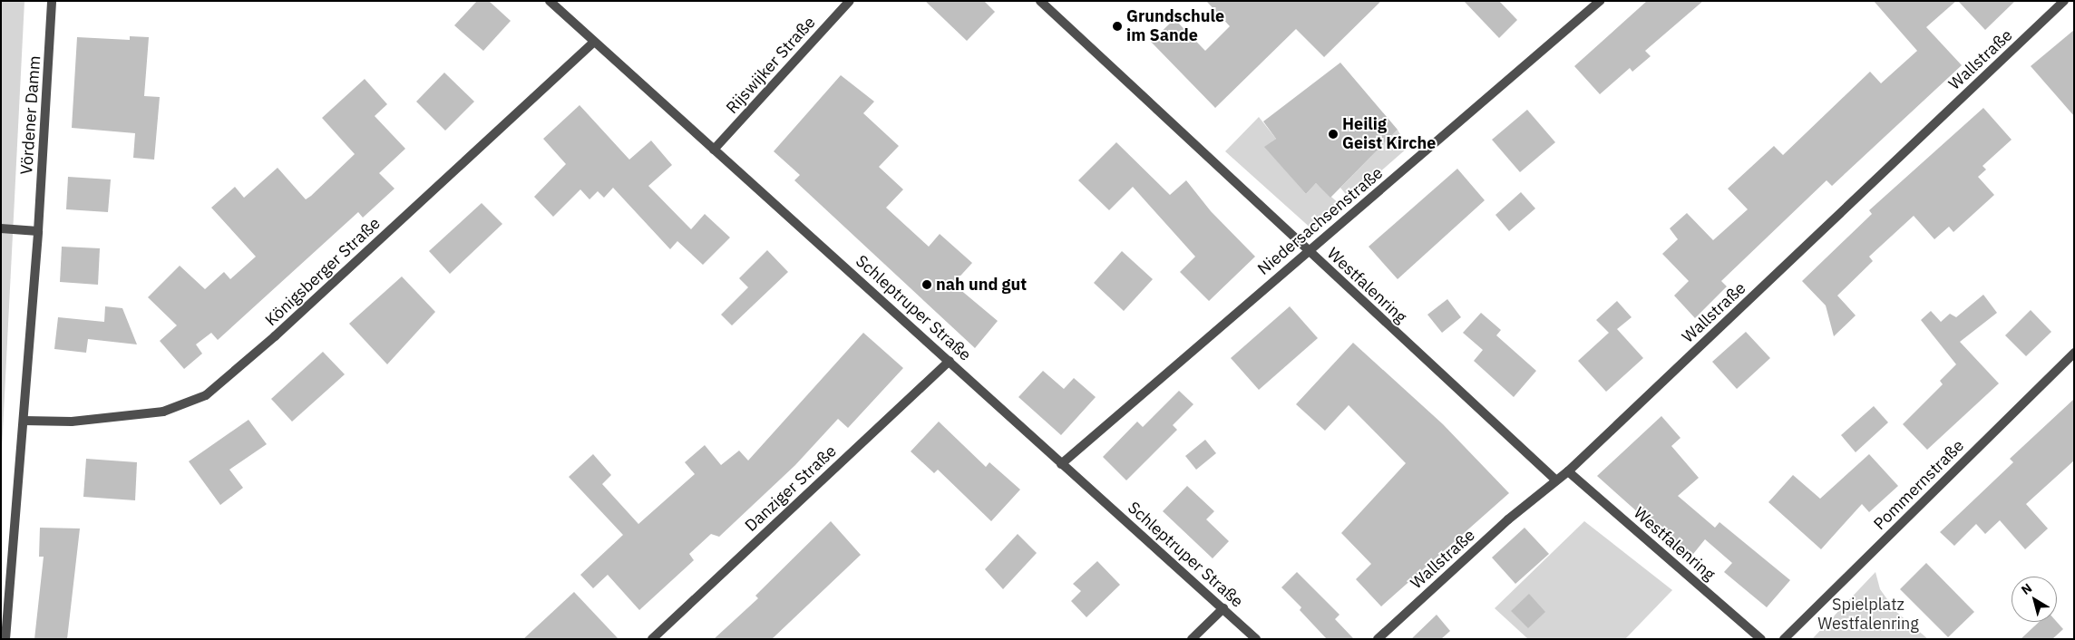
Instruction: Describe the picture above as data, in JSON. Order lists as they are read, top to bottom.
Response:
{
  "streets": {
    "street": [
      "Wallstraße",
      "Rijswijker Straße",
      "Vördener Damm",
      "Niedersachsenstraße",
      "Königsberger Straße",
      "Westfalenring",
      "Schleptruper Straße",
      "Pommernstraße",
      "Danziger Straße"
    ]
  },
  "crossings": [
    ["Wallstraße", "Westfalenring"],
    ["Rijswijker Straße", "Schleptruper Straße"],
    ["Vördener Damm", "Königsberger Straße"],
    ["Niedersachsenstraße", "Westfalenring"],
    ["Niedersachsenstraße", "Schleptruper Straße"],
    ["Königsberger Straße", "Schleptruper Straße"],
    ["Schleptruper Straße", "Danziger Straße"]
  ],
  "parks": ["Spielplatz Westfalenring"],
  "places": ["Grundschule im Sande", "Heilig Geist Kirche", "nah und gut"],
  "north": "top left"
}
